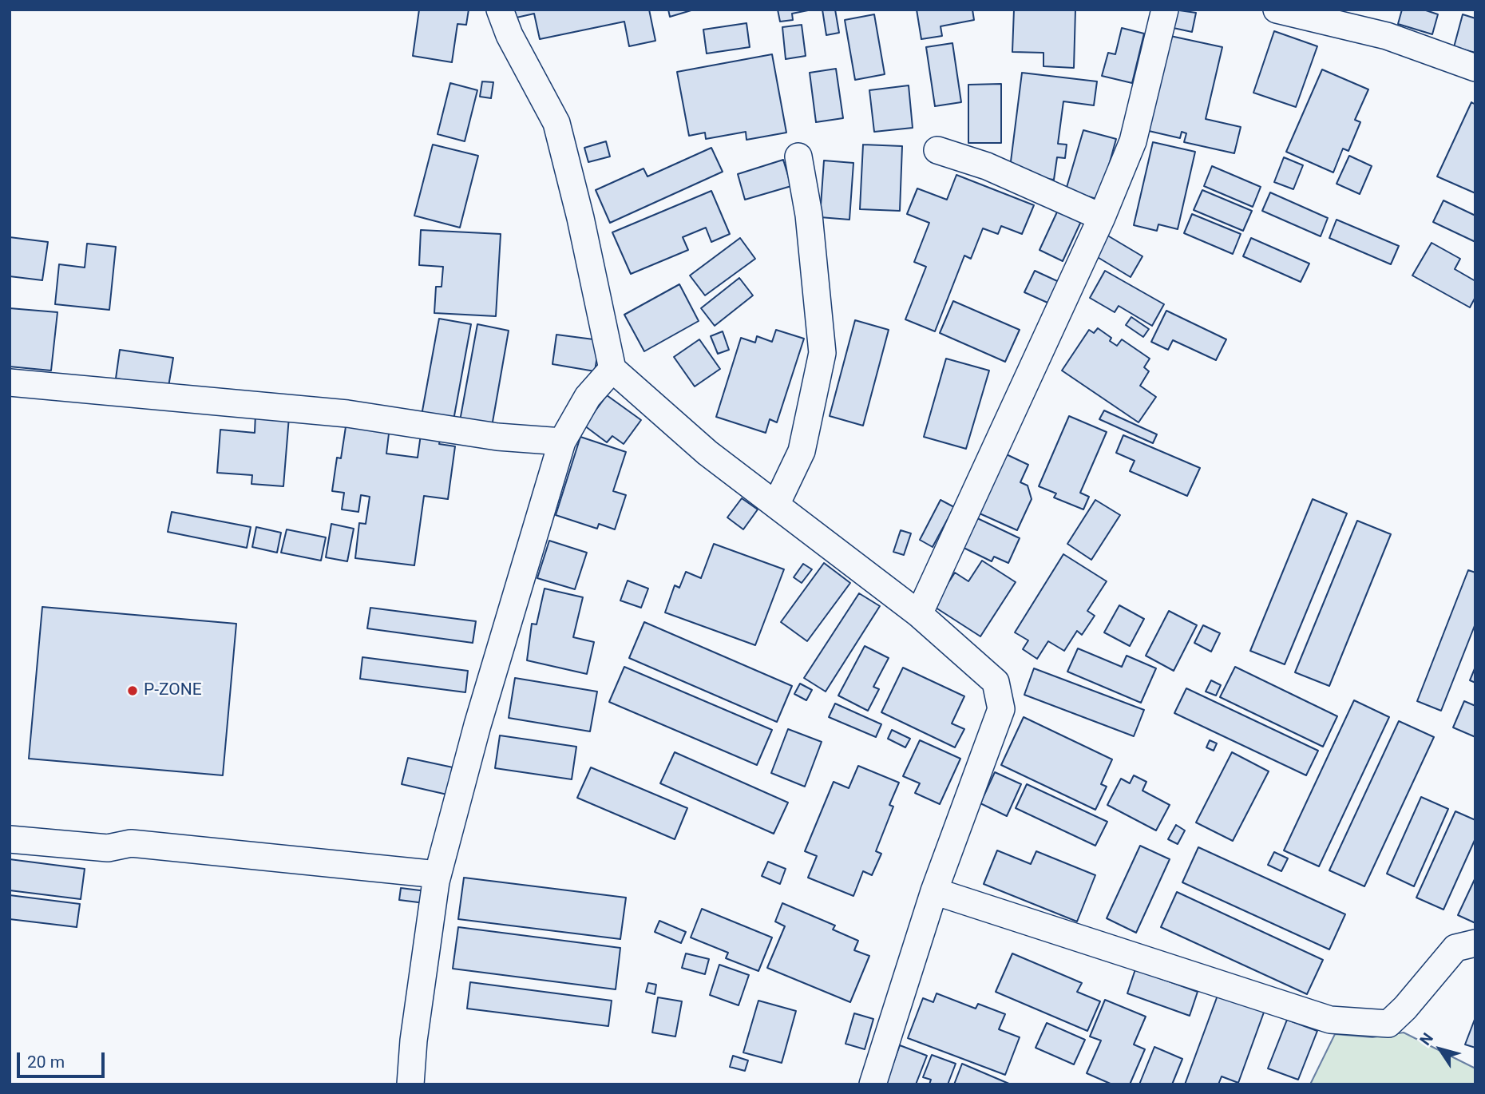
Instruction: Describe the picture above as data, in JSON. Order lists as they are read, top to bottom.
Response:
{
  "places": ["P-ZONE"],
  "scale_bar": "20 m",
  "north": "top left"
}
